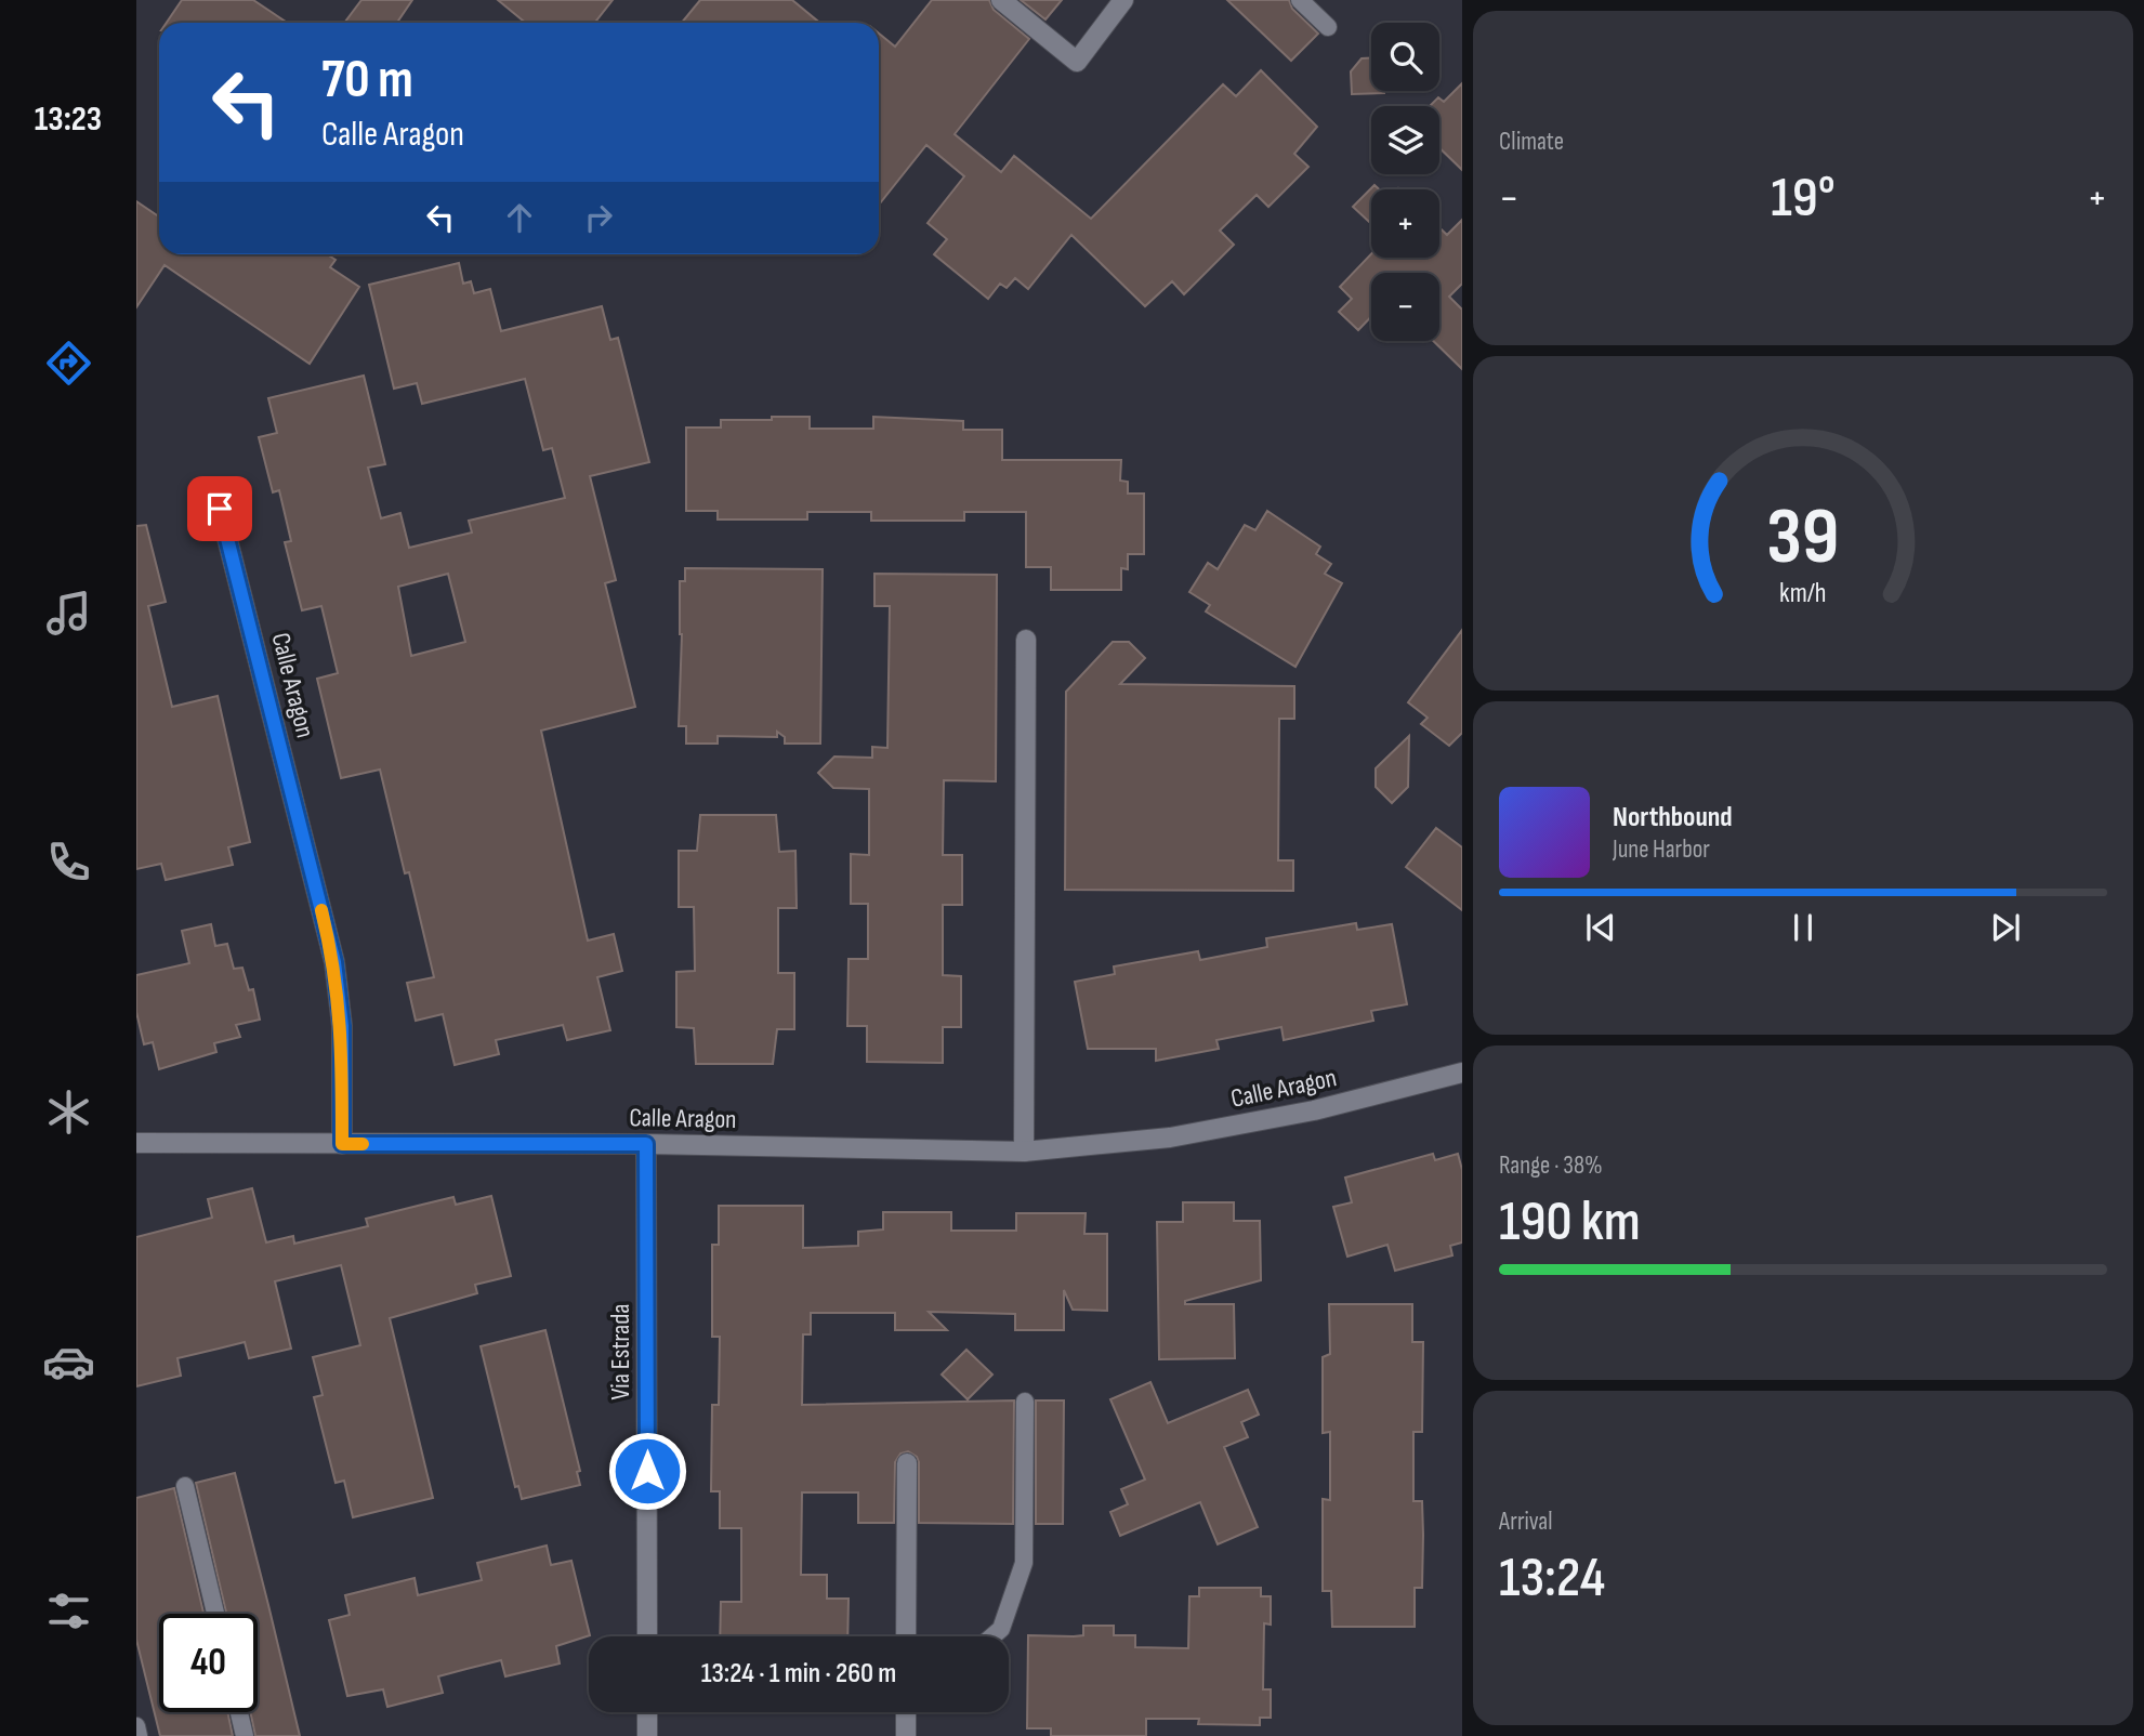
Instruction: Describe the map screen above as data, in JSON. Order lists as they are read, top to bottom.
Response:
{
  "streets": {
    "street": ["Calle Aragon", "Via Estrada"]
  },
  "crossings": [
    ["Calle Aragon", "Via Estrada"]
  ],
  "page": {
    "tabs": "13:23",
    "tile": [
      "Climate",
      ["Range · 38%", "190 km"],
      ["Arrival", "13:24"]
    ],
    "map_buttons": ["+", "−"],
    "turn": ["70 m", "Calle Aragon"],
    "heat": ["−", "19°", "+"],
    "song": ["Northbound", "June Harbor"],
    "limit": "40",
    "trip": "13:24 · 1 min · 260 m",
    "gauge": ["39", "km/h"]
  }
}
